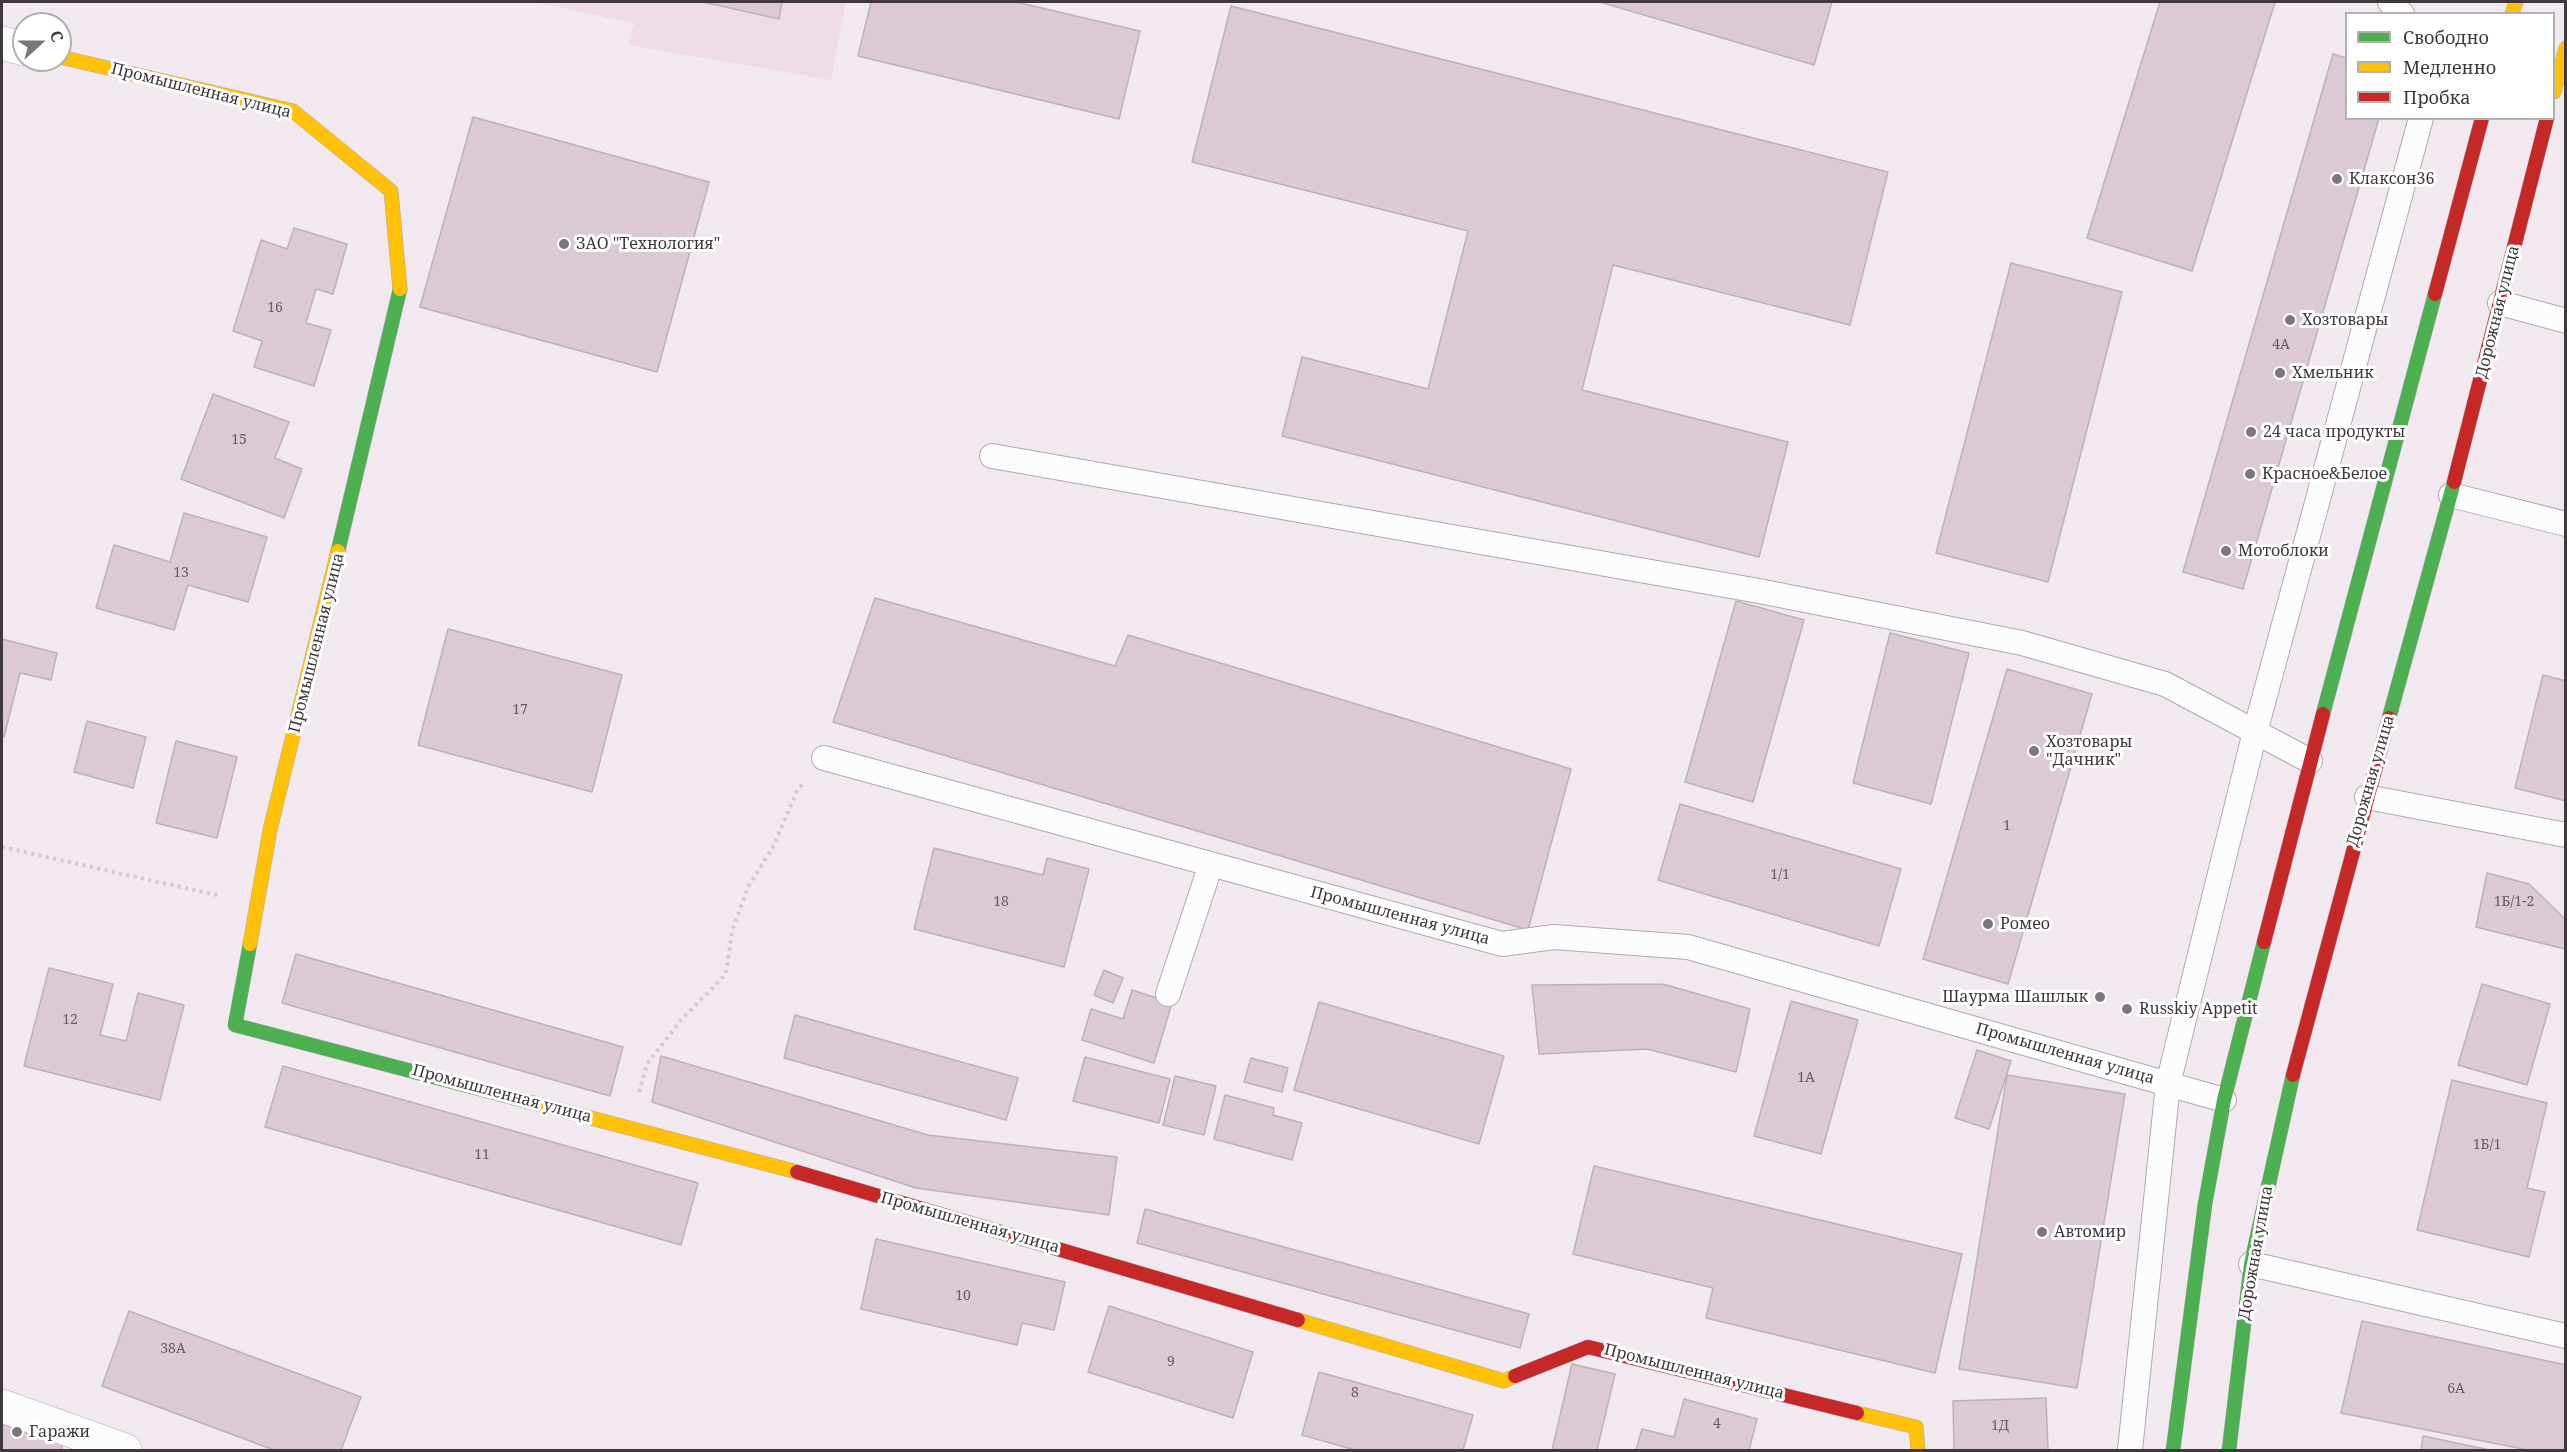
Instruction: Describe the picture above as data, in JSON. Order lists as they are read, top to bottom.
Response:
{
  "streets": {
    "main road": ["Промышленная улица", "Дорожная улица"]
  },
  "places": [
    "Клаксон36",
    "ЗАО \"Технология\"",
    "Хозтовары",
    "Хмельник",
    "24 часа продукты",
    "Красное&Белое",
    "Мотоблоки",
    "Хозтовары \"Дачник\"",
    "Ромео",
    "Шаурма Шашлык",
    "Russkiy Appetit",
    "Автомир",
    "Гаражи"
  ],
  "house_numbers": [
    "16",
    "4А",
    "15",
    "13",
    "17",
    "1",
    "1/1",
    "18",
    "1Б/1-2",
    "12",
    "1А",
    "1Б/1",
    "11",
    "10",
    "38А",
    "9",
    "6А",
    "8",
    "4",
    "1Д"
  ],
  "legend": ["Свободно", "Медленно", "Пробка"],
  "north": "right"
}
